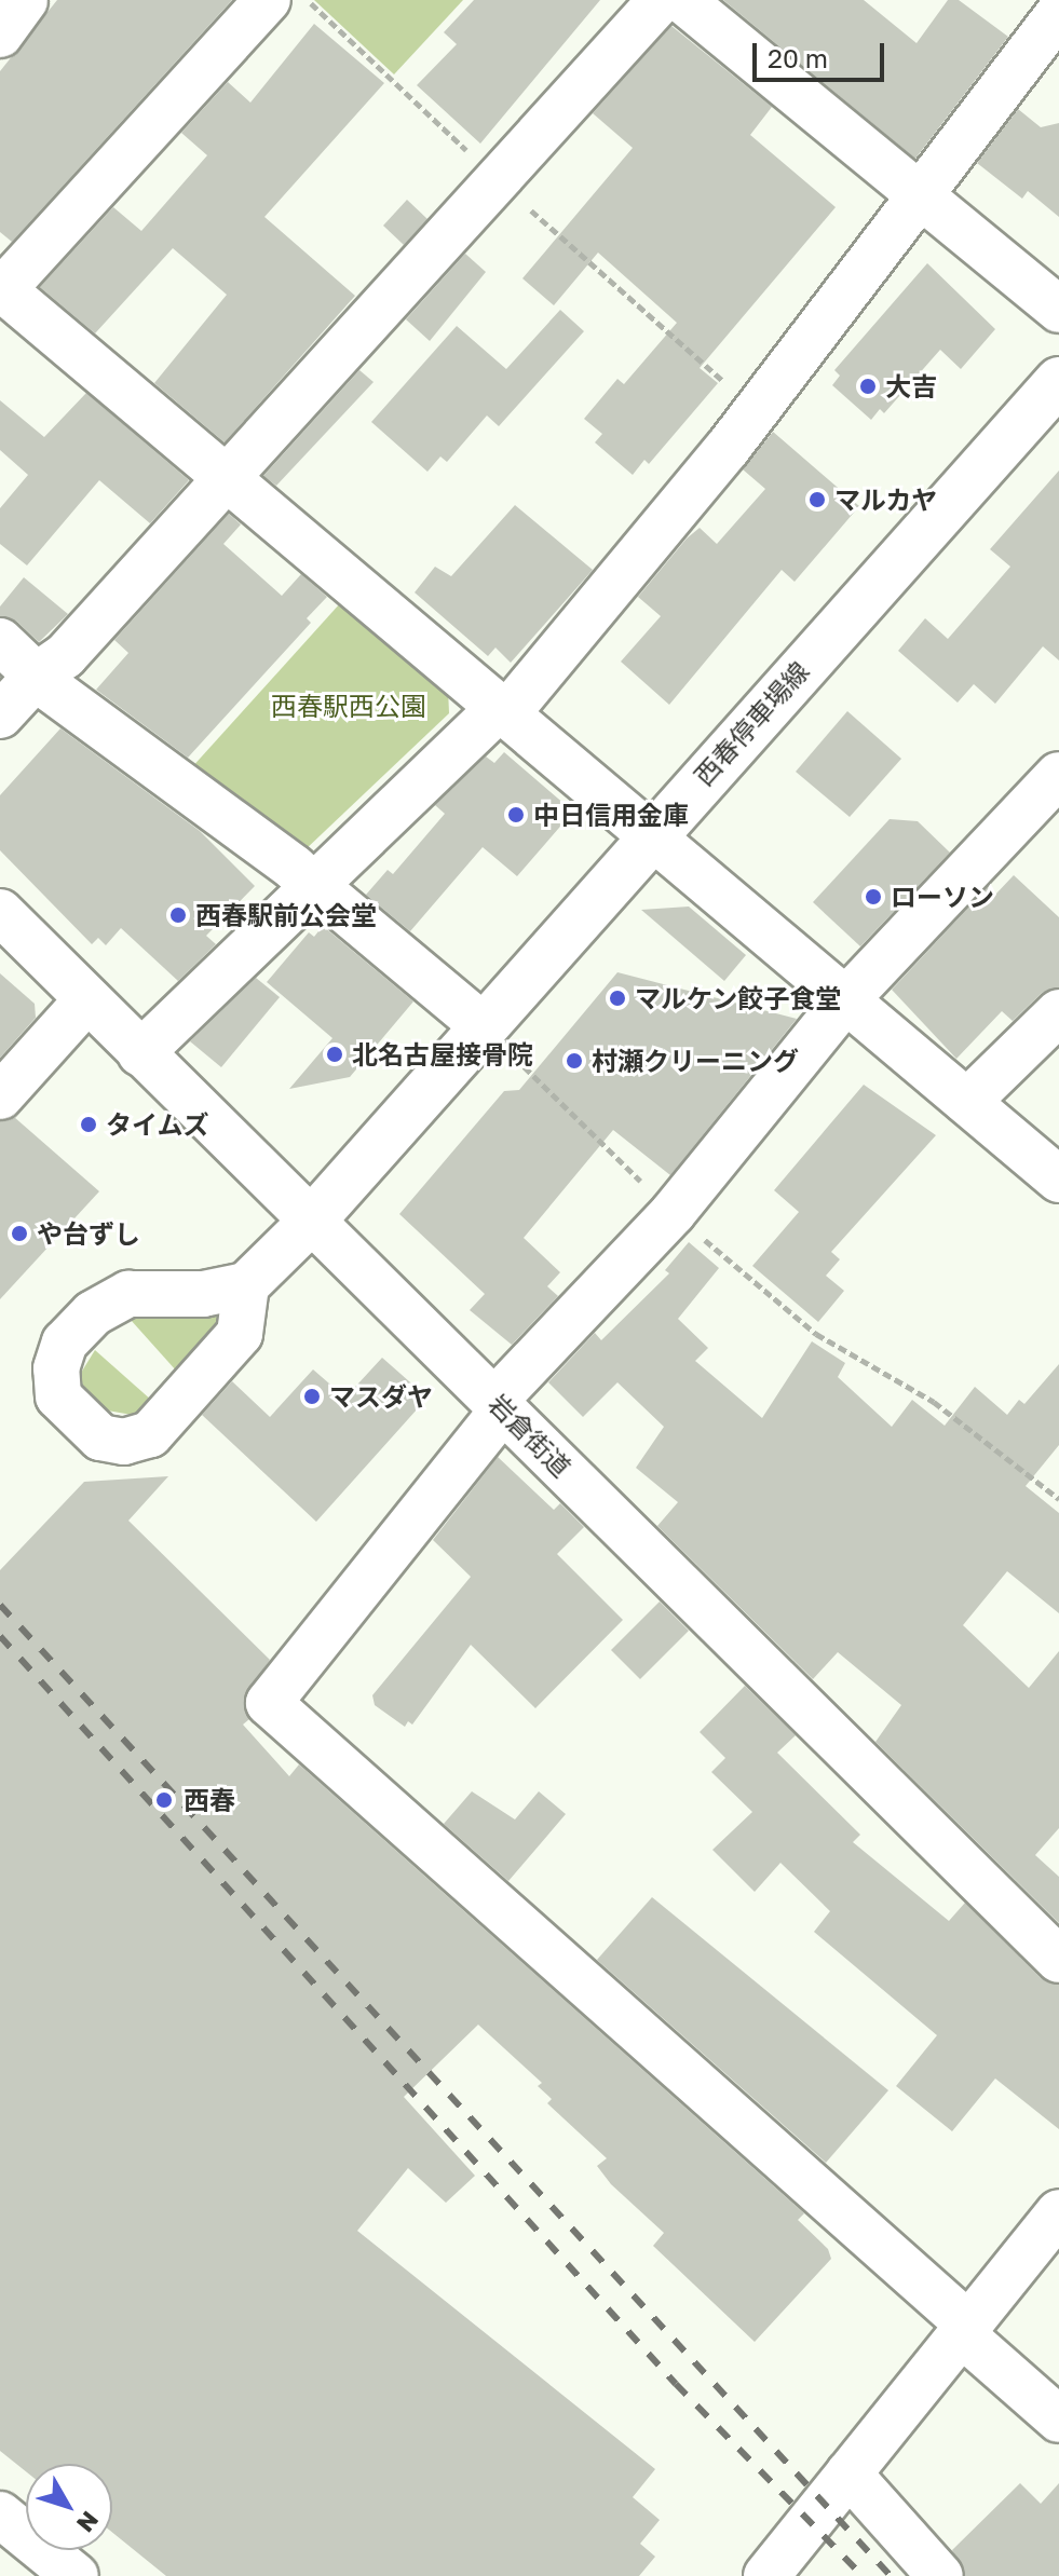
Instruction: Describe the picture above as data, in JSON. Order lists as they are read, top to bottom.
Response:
{
  "streets": {
    "main road": ["西春停車場線"],
    "street": ["岩倉街道"]
  },
  "crossings": [
    ["西春停車場線", "岩倉街道"]
  ],
  "parks": ["西春駅西公園"],
  "places": [
    "大吉",
    "マルカヤ",
    "中日信用金庫",
    "ローソン",
    "西春駅前公会堂",
    "マルケン餃子食堂",
    "北名古屋接骨院",
    "村瀬クリーニング",
    "タイムズ",
    "や台ずし",
    "マスダヤ",
    "西春"
  ],
  "scale_bar": "20 m",
  "north": "bottom right"
}
